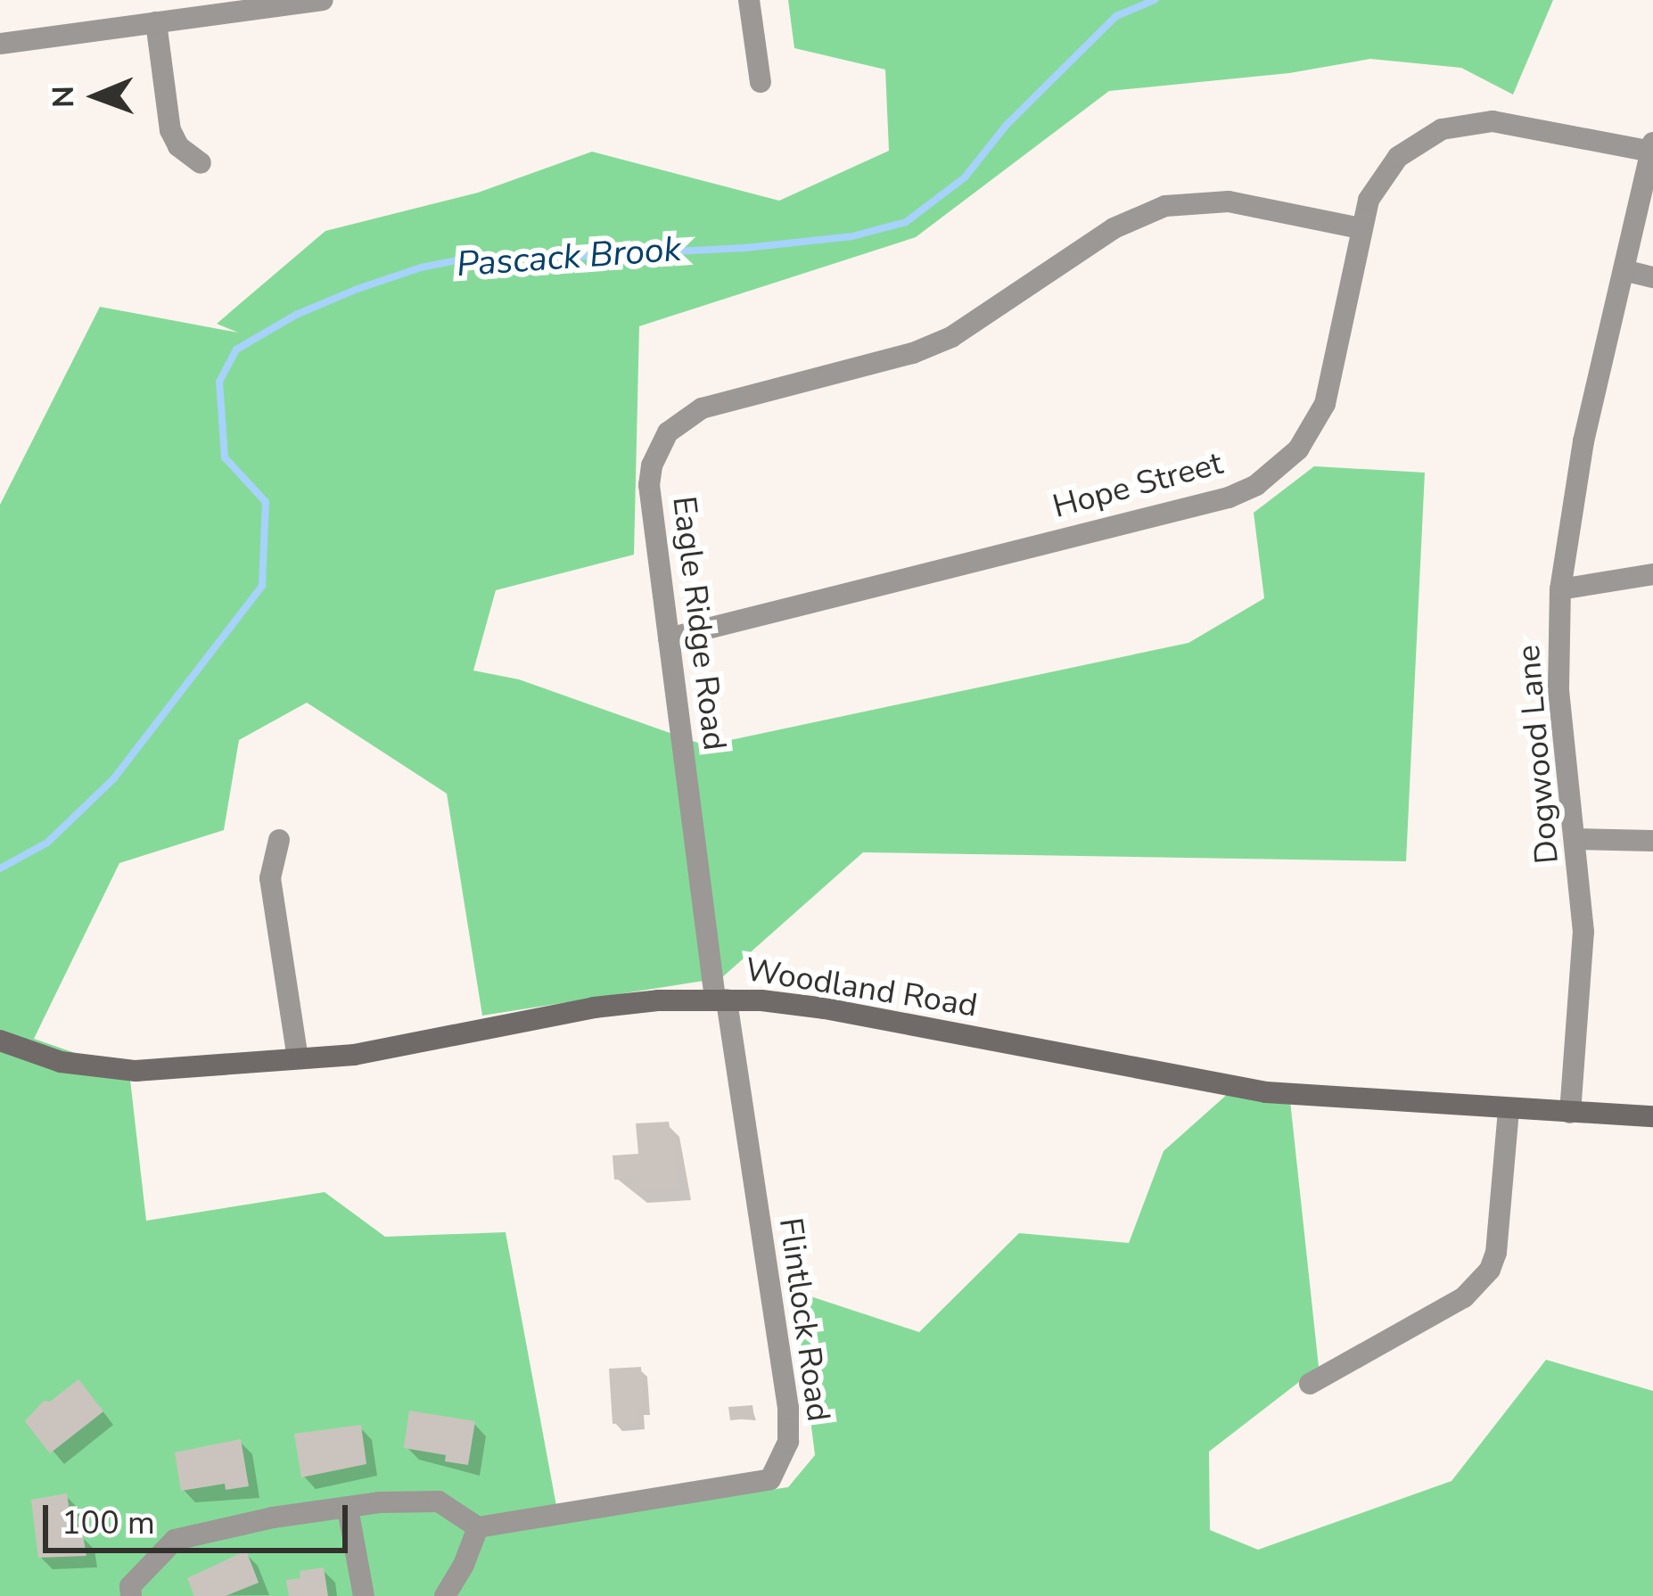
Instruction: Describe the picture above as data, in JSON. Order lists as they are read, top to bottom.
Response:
{
  "streets": {
    "street": [
      "Hope Street",
      "Eagle Ridge Road",
      "Dogwood Lane",
      "Woodland Road",
      "Flintlock Road"
    ]
  },
  "crossings": [
    ["Hope Street", "Eagle Ridge Road"],
    ["Hope Street", "Dogwood Lane"],
    ["Eagle Ridge Road", "Woodland Road"],
    ["Eagle Ridge Road", "Flintlock Road"],
    ["Dogwood Lane", "Woodland Road"],
    ["Woodland Road", "Flintlock Road"]
  ],
  "water": ["Pascack Brook"],
  "scale_bar": "100 m",
  "north": "left"
}
